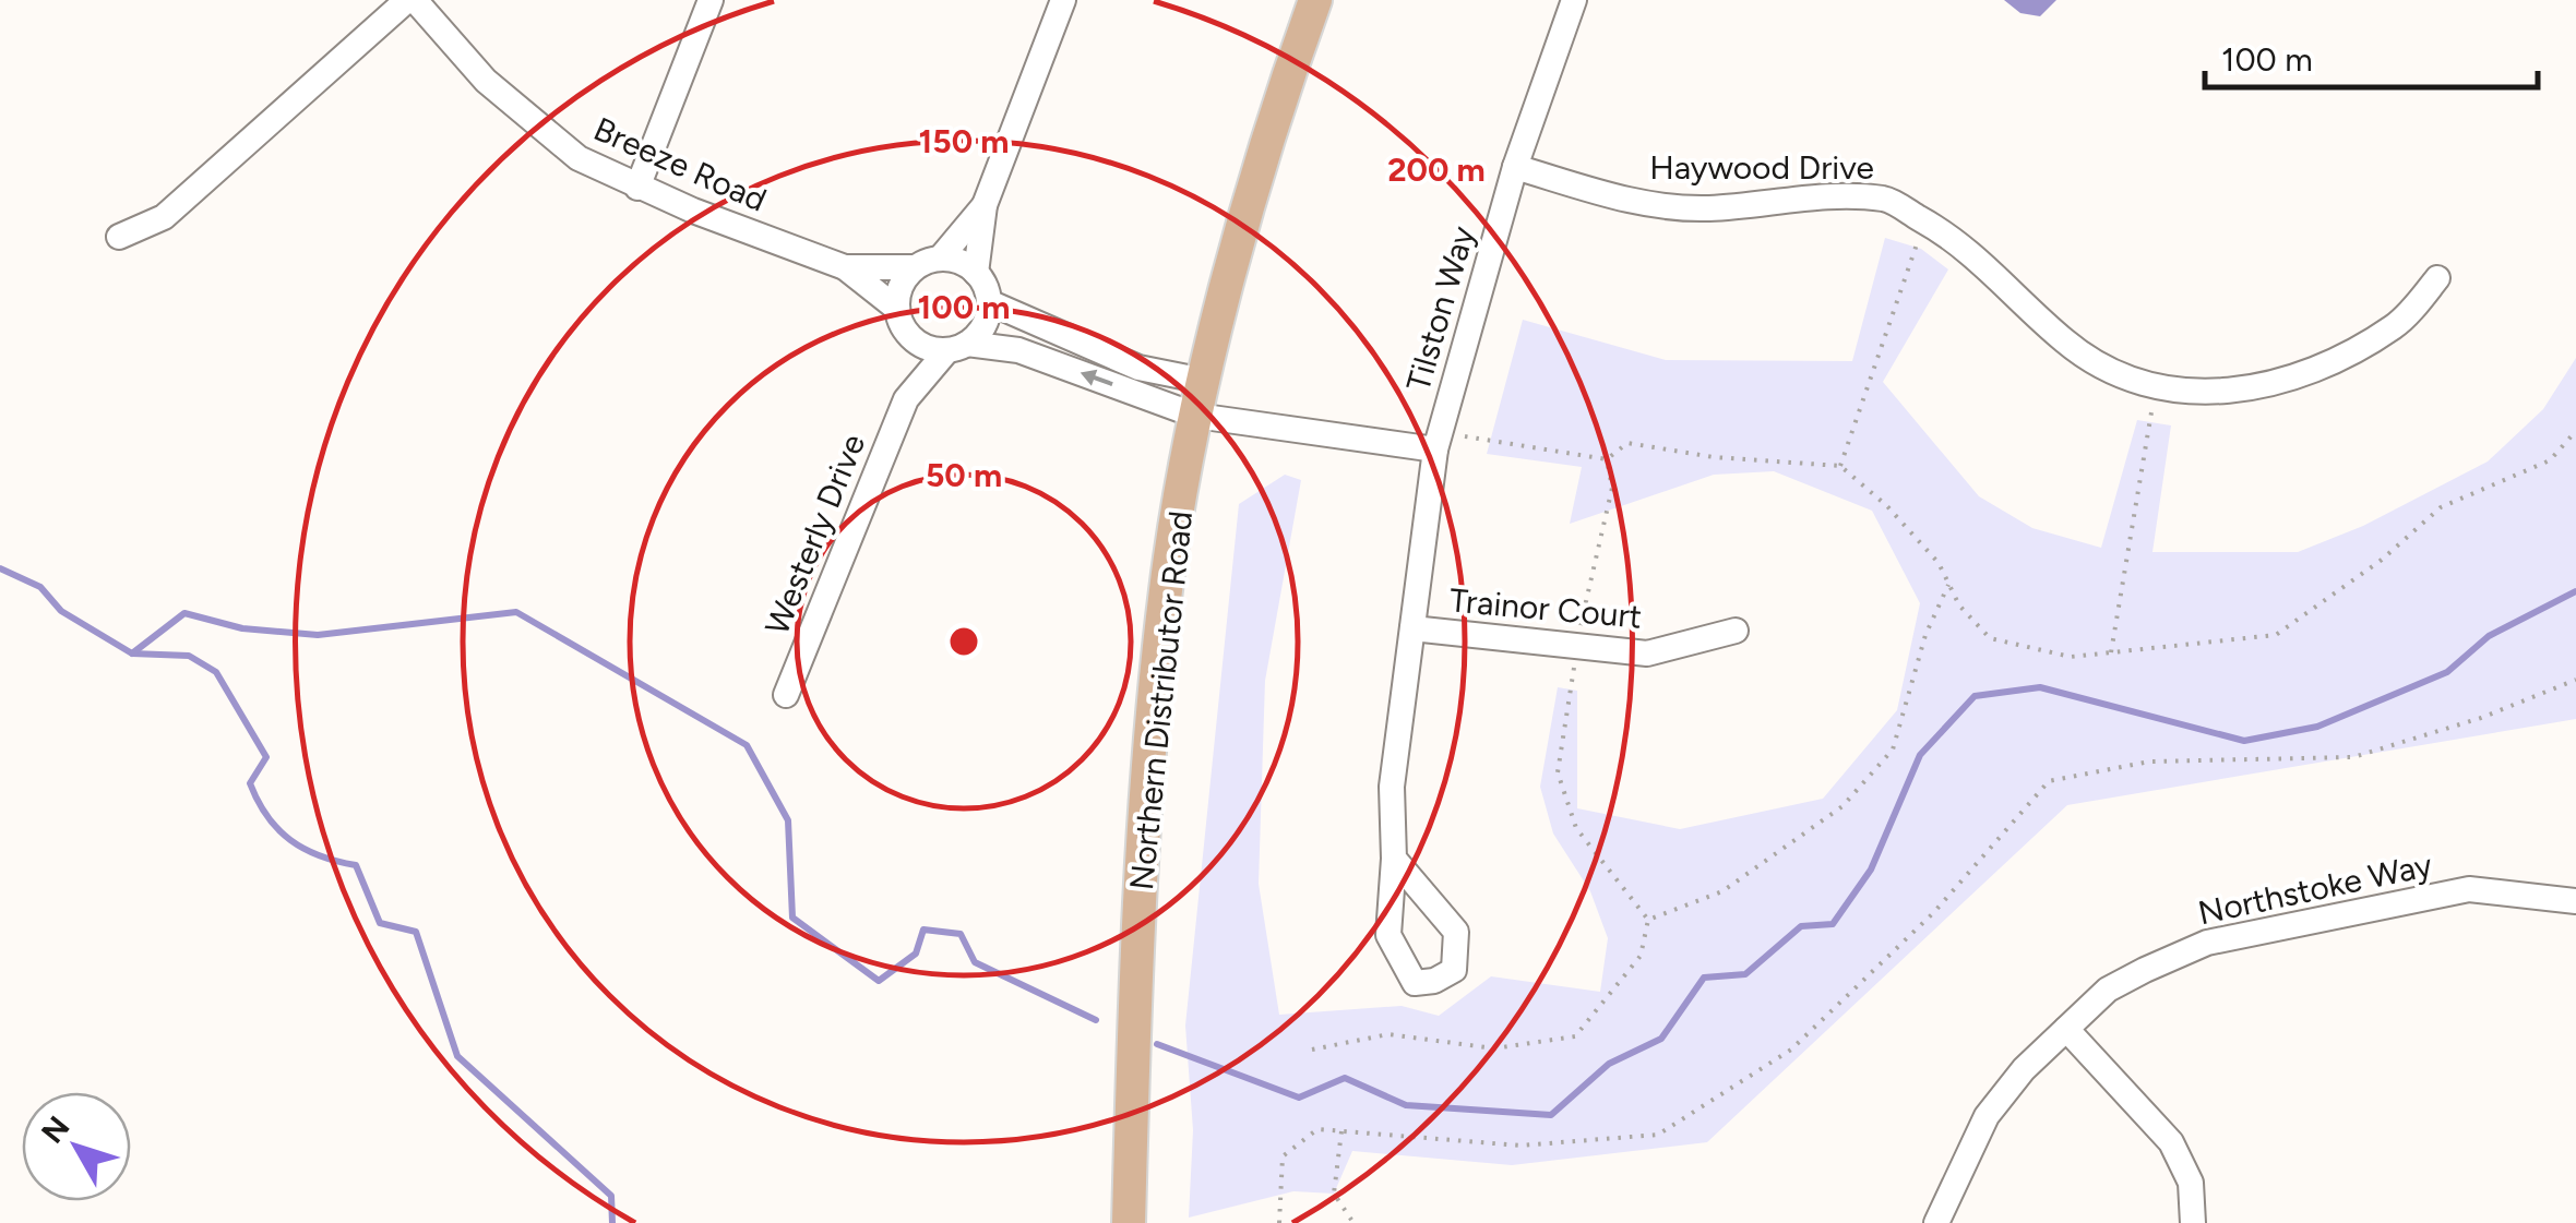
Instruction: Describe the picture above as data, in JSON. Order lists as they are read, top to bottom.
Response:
{
  "streets": {
    "main road": ["Northern Distributor Road"],
    "street": [
      "Breeze Road",
      "Haywood Drive",
      "Tilston Way",
      "Westerly Drive",
      "Trainor Court",
      "Northstoke Way"
    ]
  },
  "crossings": [
    ["Breeze Road", "Westerly Drive"],
    ["Haywood Drive", "Tilston Way"],
    ["Tilston Way", "Trainor Court"]
  ],
  "scale_bar": "100 m",
  "north": "top left",
  "rings": [
    "150 m",
    "200 m",
    "100 m",
    "50 m"
  ]
}
